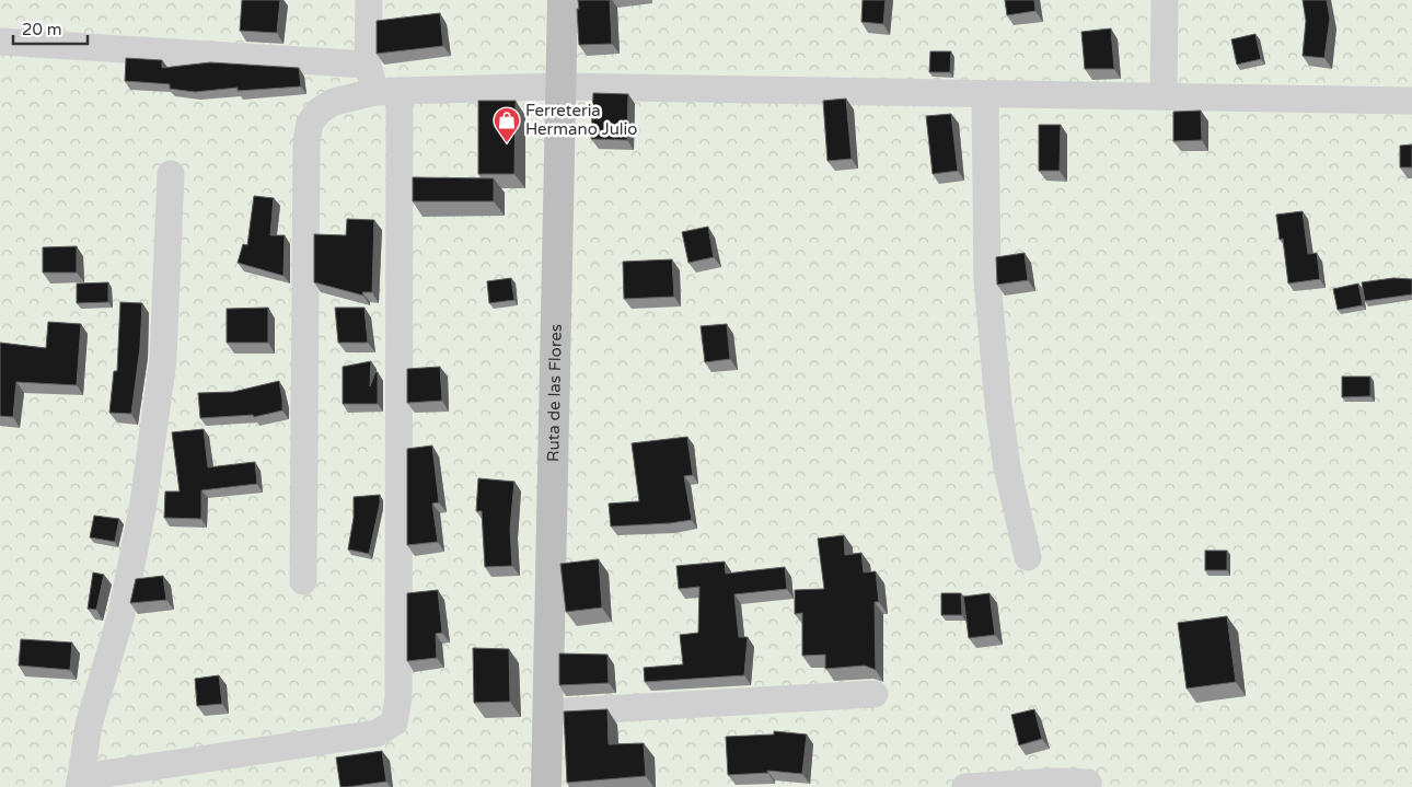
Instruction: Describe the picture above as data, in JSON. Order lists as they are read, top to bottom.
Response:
{
  "streets": {
    "main road": ["Ruta de las Flores"]
  },
  "places": {
    "shop": ["Ferreteria Hermano Julio"]
  },
  "scale_bar": "20 m"
}
